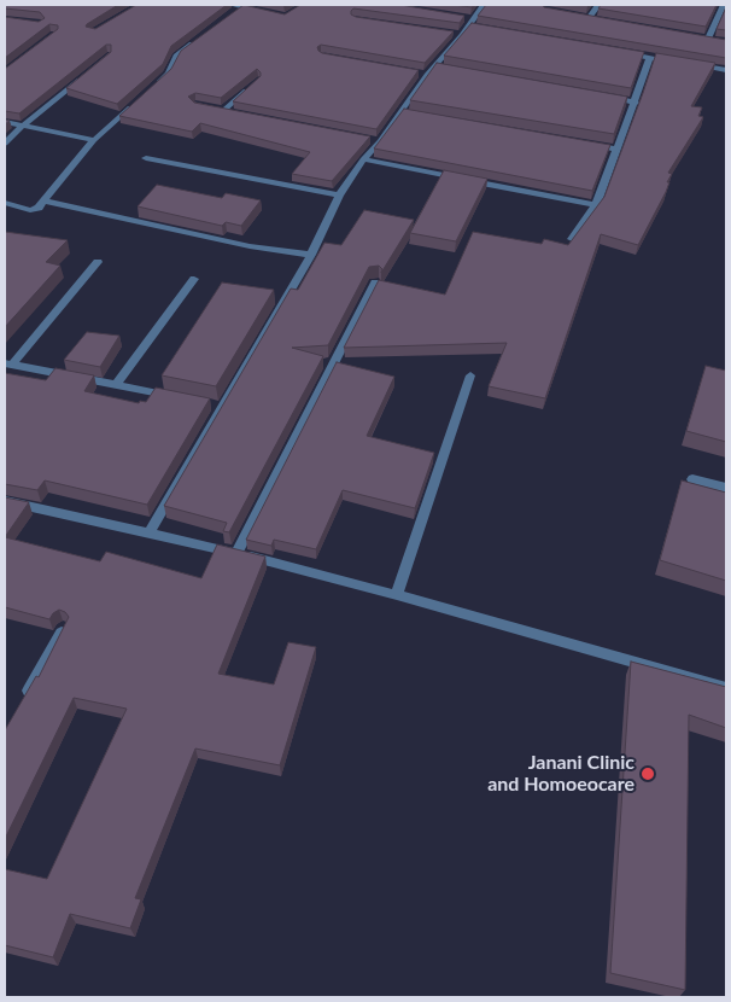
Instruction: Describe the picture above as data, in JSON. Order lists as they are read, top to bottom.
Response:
{
  "places": ["Janani Clinic and Homoeocare"]
}
